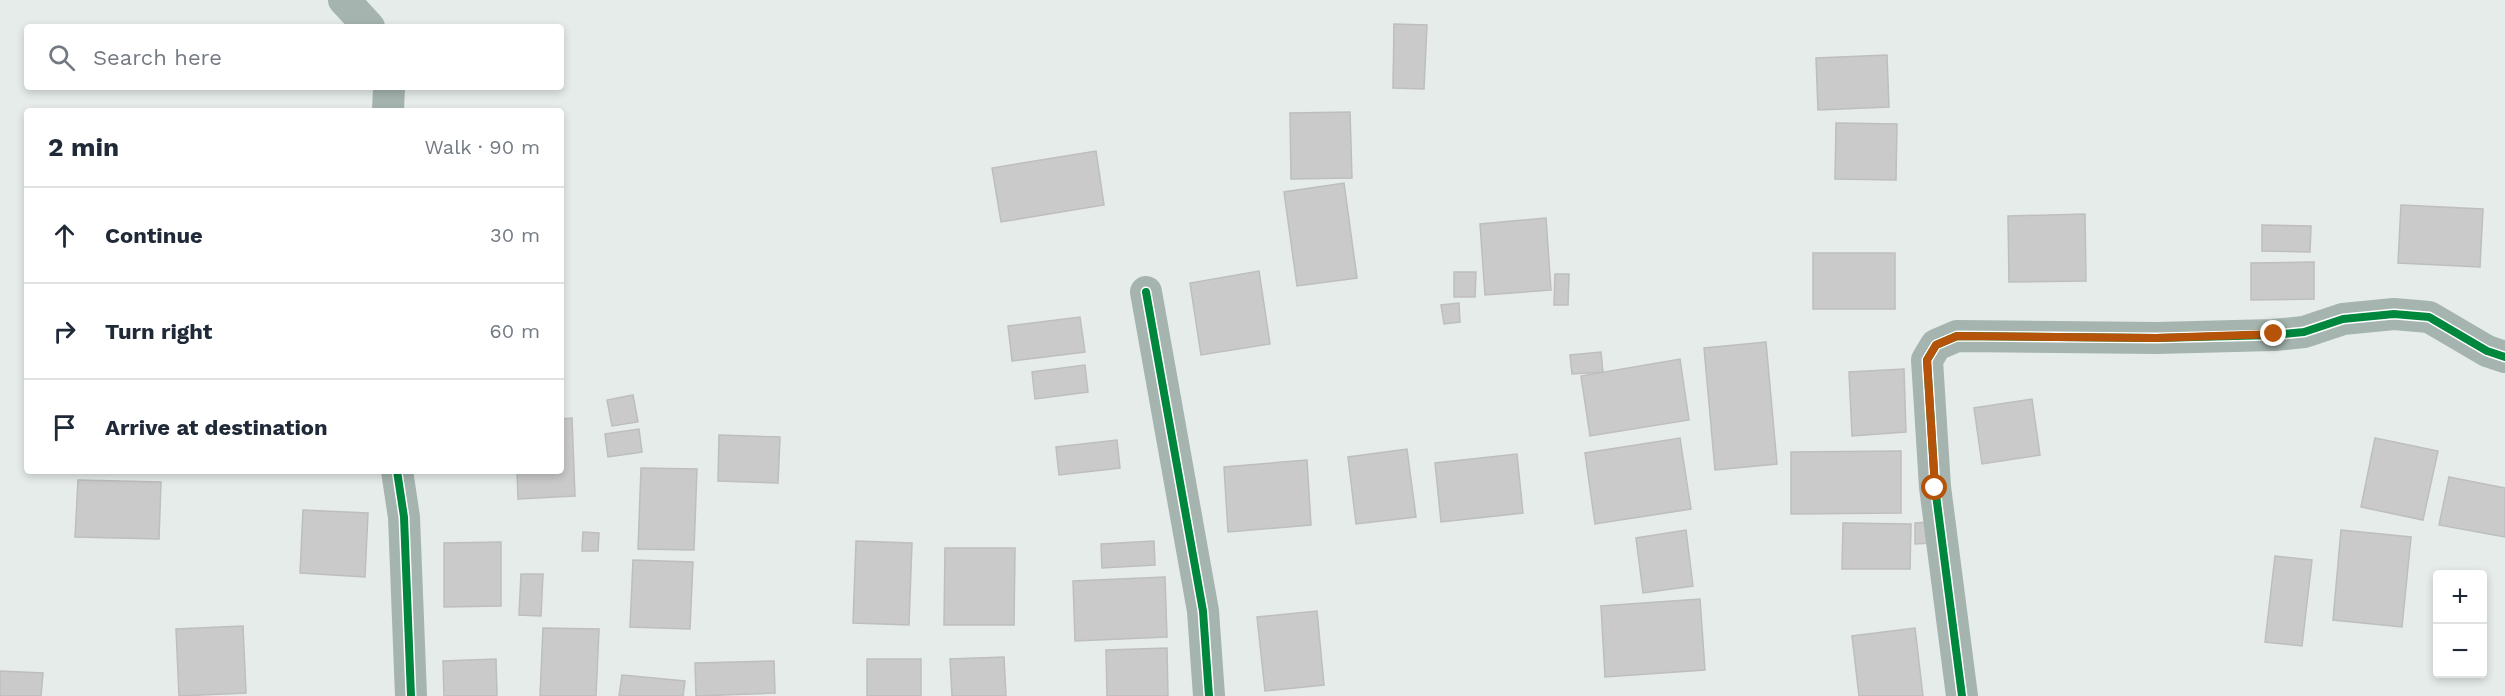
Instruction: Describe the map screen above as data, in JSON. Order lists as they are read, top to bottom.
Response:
{
  "page": {
    "search": "Search here",
    "heading": ["2 min", "Walk · 90 m"],
    "list": [
      ["Continue", "30 m"],
      ["Turn right", "60 m"],
      "Arrive at destination"
    ],
    "map_buttons": ["+", "−"]
  }
}
